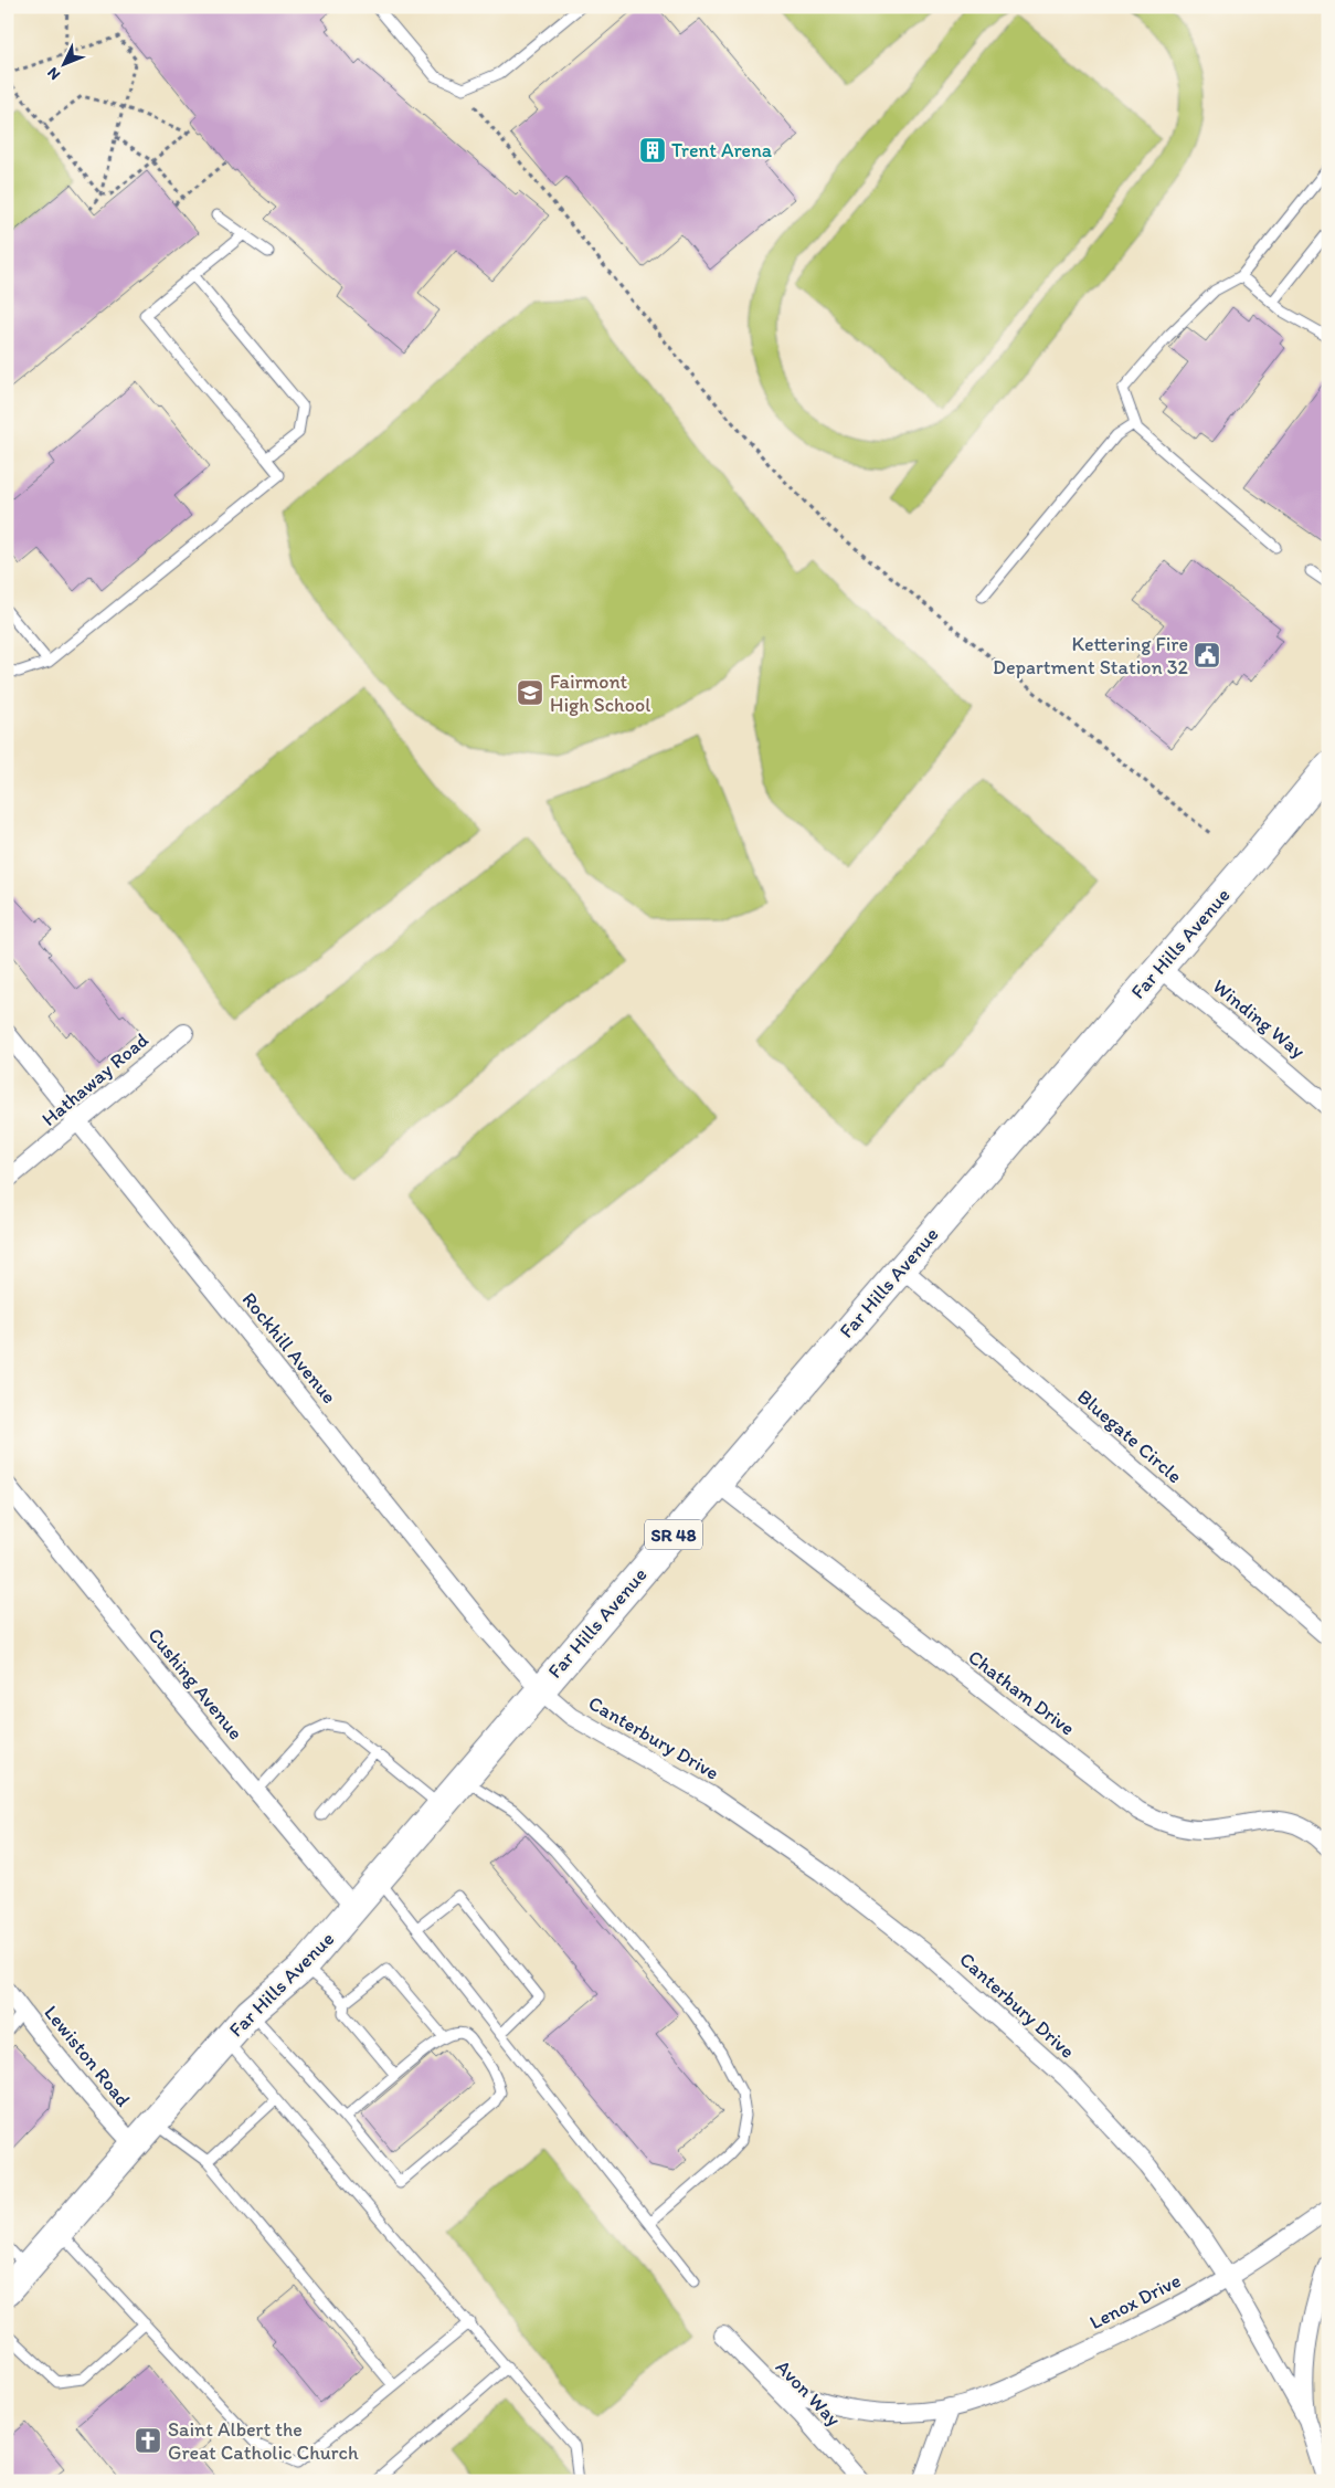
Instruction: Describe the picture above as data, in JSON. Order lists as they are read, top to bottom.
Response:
{
  "streets": {
    "main road": ["Far Hills Avenue", "SR 48"],
    "street": [
      "Winding Way",
      "Hathaway Road",
      "Rockhill Avenue",
      "Bluegate Circle",
      "Cushing Avenue",
      "Chatham Drive",
      "Canterbury Drive",
      "Lewiston Road",
      "Lenox Drive",
      "Avon Way"
    ]
  },
  "crossings": [
    ["Far Hills Avenue", "Winding Way"],
    ["Far Hills Avenue", "Rockhill Avenue"],
    ["Far Hills Avenue", "Bluegate Circle"],
    ["Far Hills Avenue", "Cushing Avenue"],
    ["Far Hills Avenue", "Chatham Drive"],
    ["Far Hills Avenue", "Canterbury Drive"],
    ["Far Hills Avenue", "Lewiston Road"],
    ["Hathaway Road", "Rockhill Avenue"],
    ["Rockhill Avenue", "Canterbury Drive"],
    ["Canterbury Drive", "Lenox Drive"],
    ["Lenox Drive", "Avon Way"]
  ],
  "places": {
    "building": ["Trent Arena"],
    "public building": ["Kettering Fire Department Station 32"],
    "school or university": ["Fairmont High School"],
    "church": ["Saint Albert the Great Catholic Church"]
  },
  "north": "bottom left"
}
